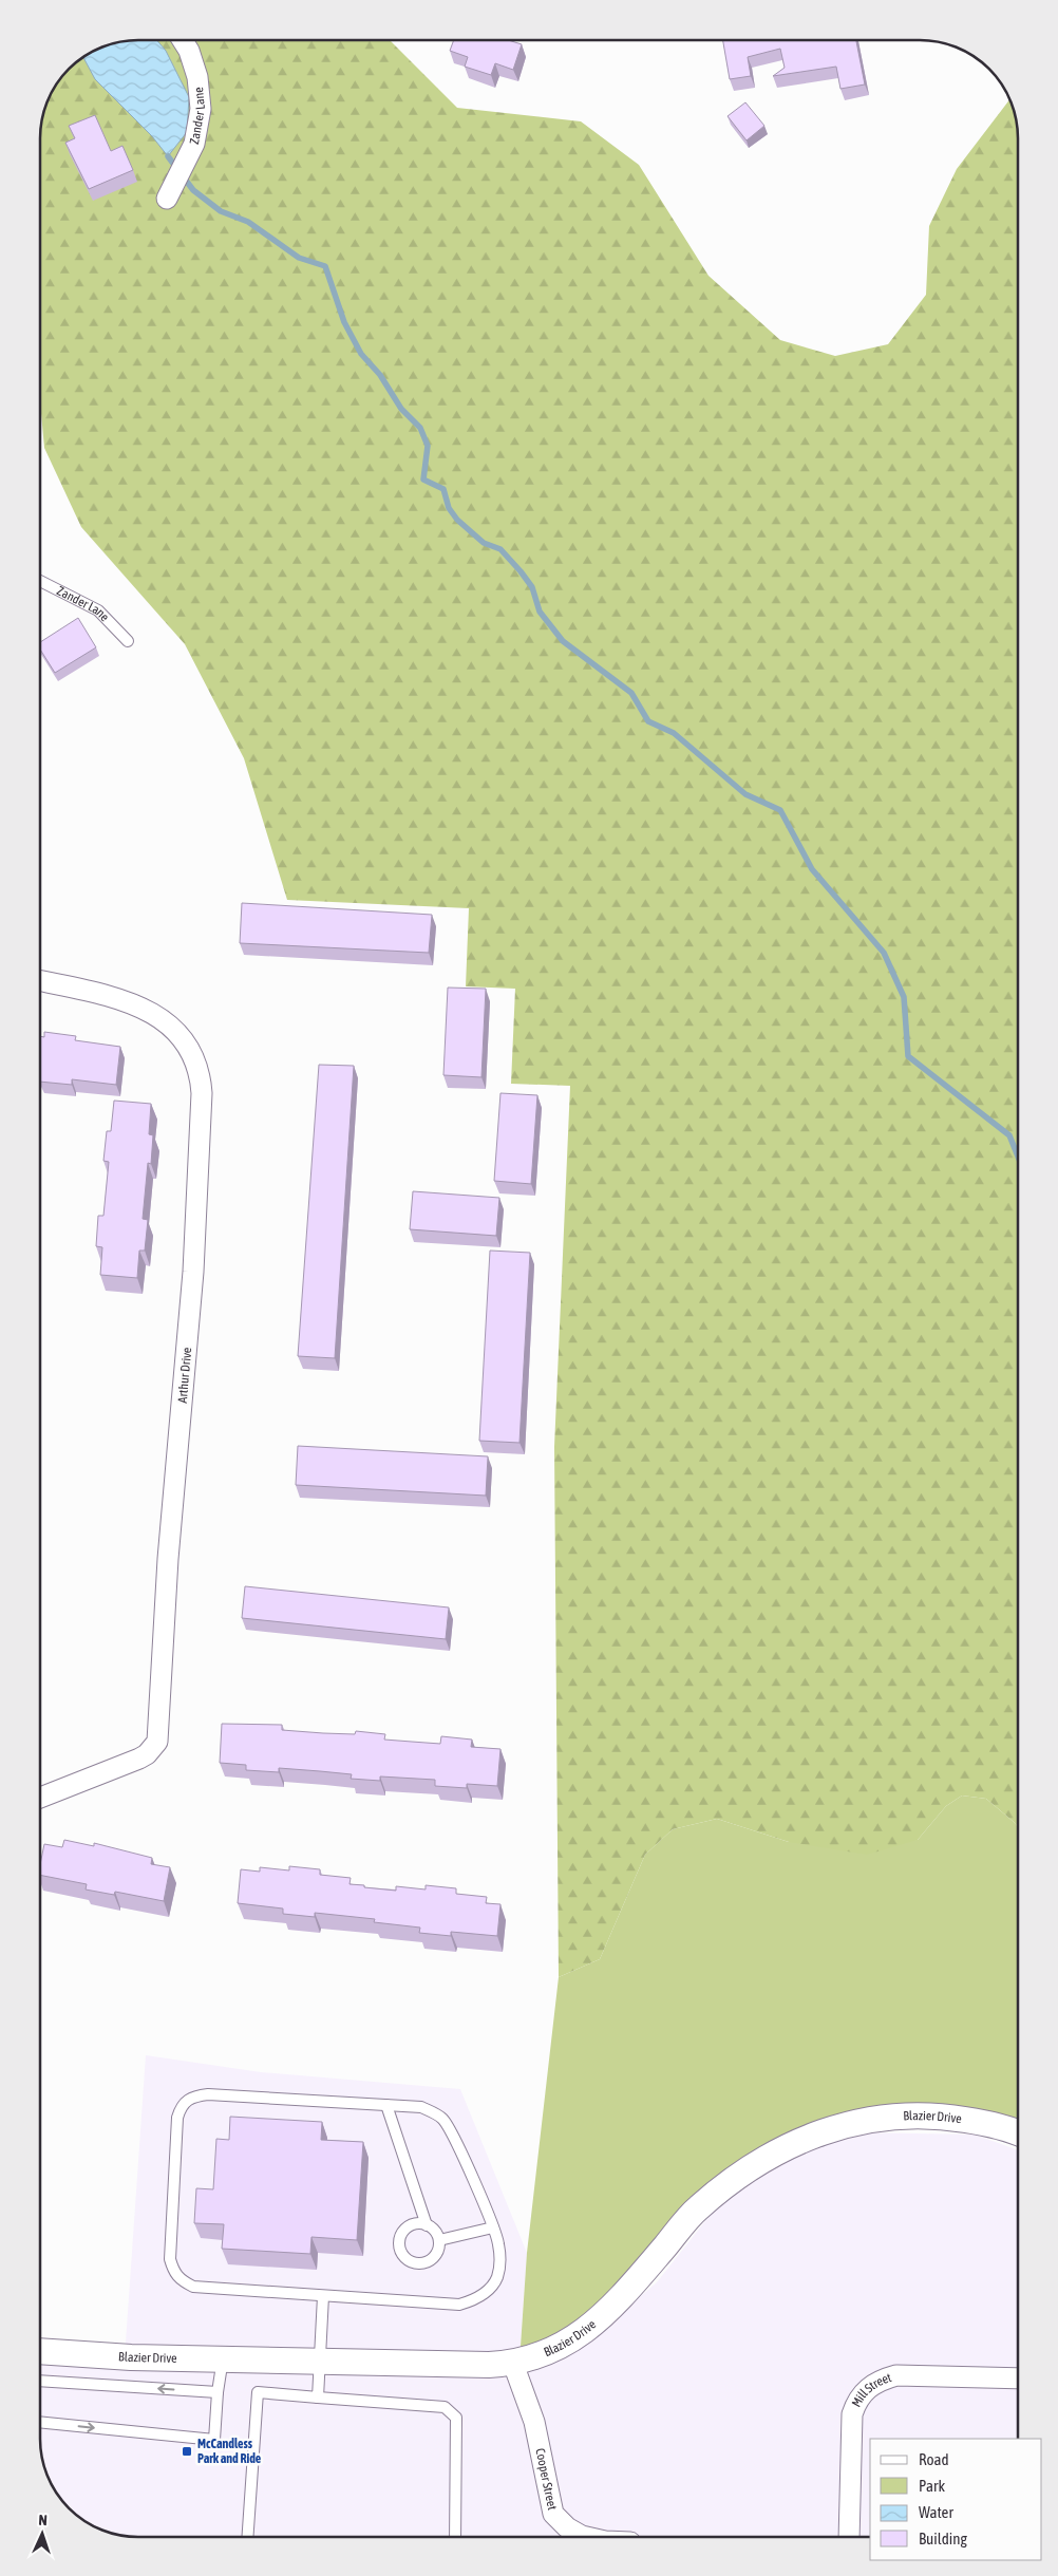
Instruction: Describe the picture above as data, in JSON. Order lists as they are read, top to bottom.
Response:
{
  "streets": {
    "street": [
      "Zander Lane",
      "Arthur Drive",
      "Blazier Drive",
      "Mill Street",
      "Cooper Street"
    ]
  },
  "crossings": [
    ["Blazier Drive", "Cooper Street"]
  ],
  "places": {
    "transit": ["McCandless Park and Ride"]
  },
  "legend": [
    "Road",
    "Park",
    "Water",
    "Building"
  ],
  "north": "top"
}
